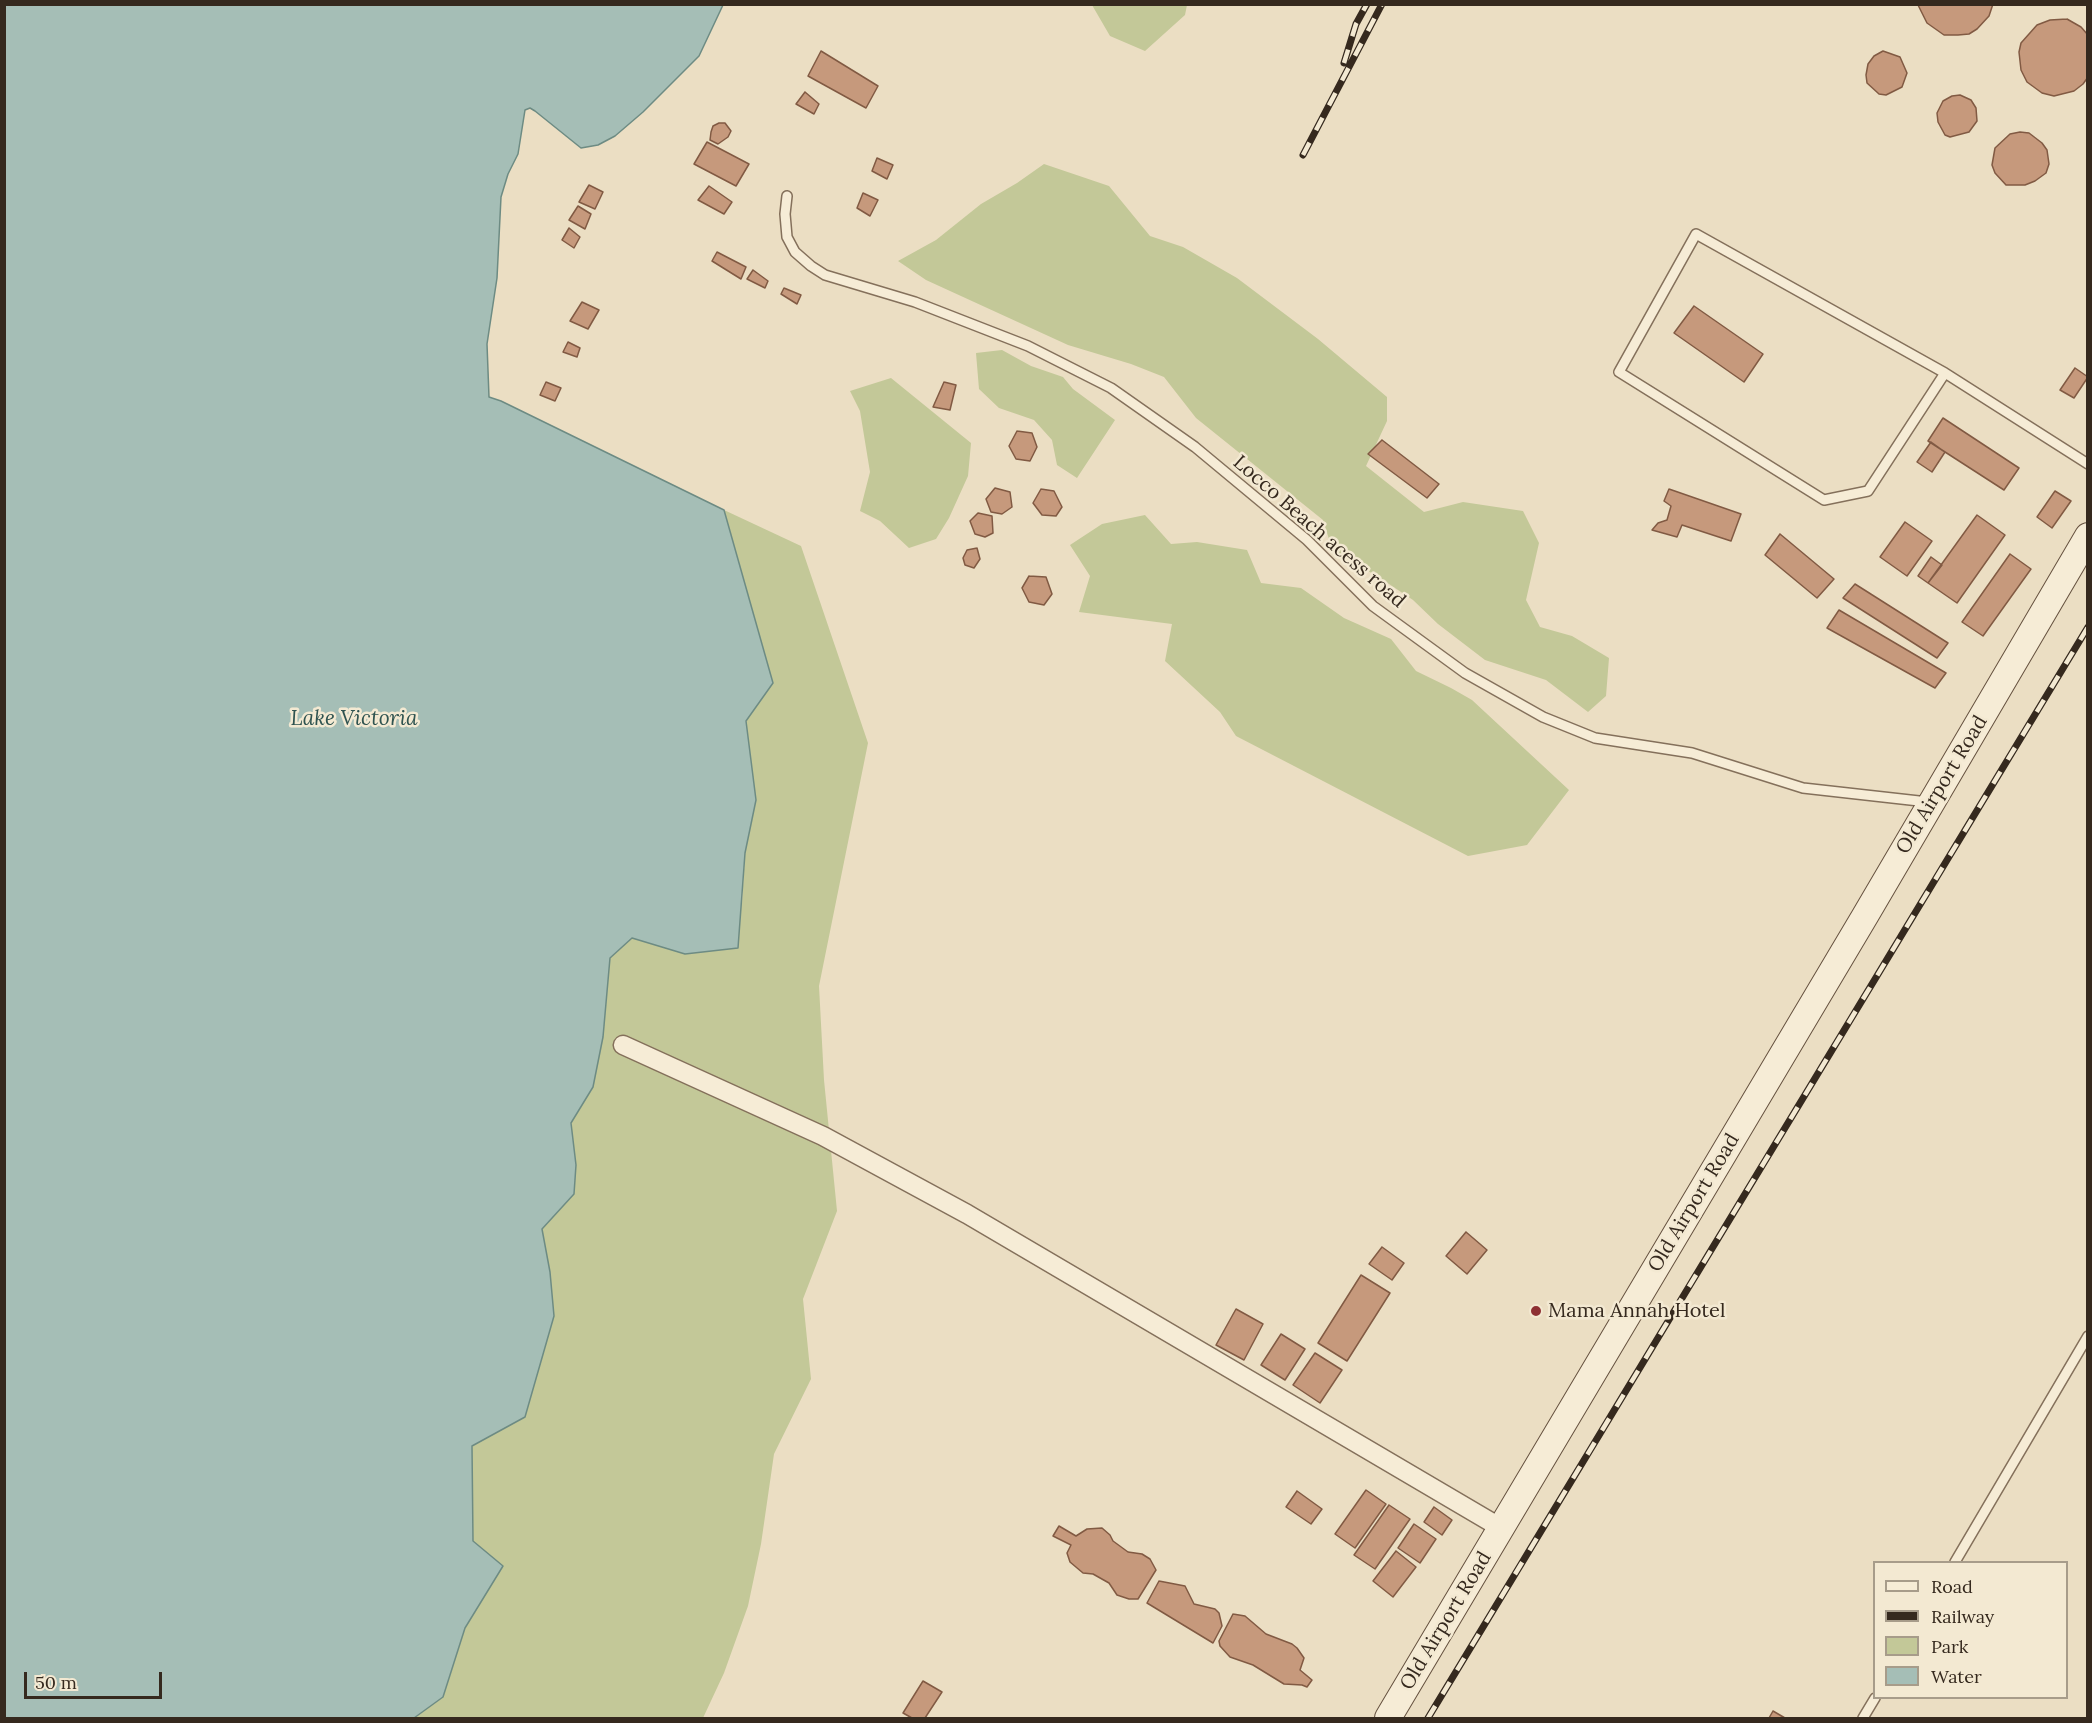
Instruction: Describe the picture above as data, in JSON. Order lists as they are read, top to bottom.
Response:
{
  "streets": {
    "main road": ["Old Airport Road"],
    "lane": ["Locco Beach acess road"]
  },
  "crossings": [
    ["Locco Beach acess road", "Old Airport Road"]
  ],
  "water": ["Lake Victoria"],
  "places": ["Mama Annah Hotel"],
  "legend": [
    "Road",
    "Railway",
    "Park",
    "Water"
  ],
  "scale_bar": "50 m"
}
